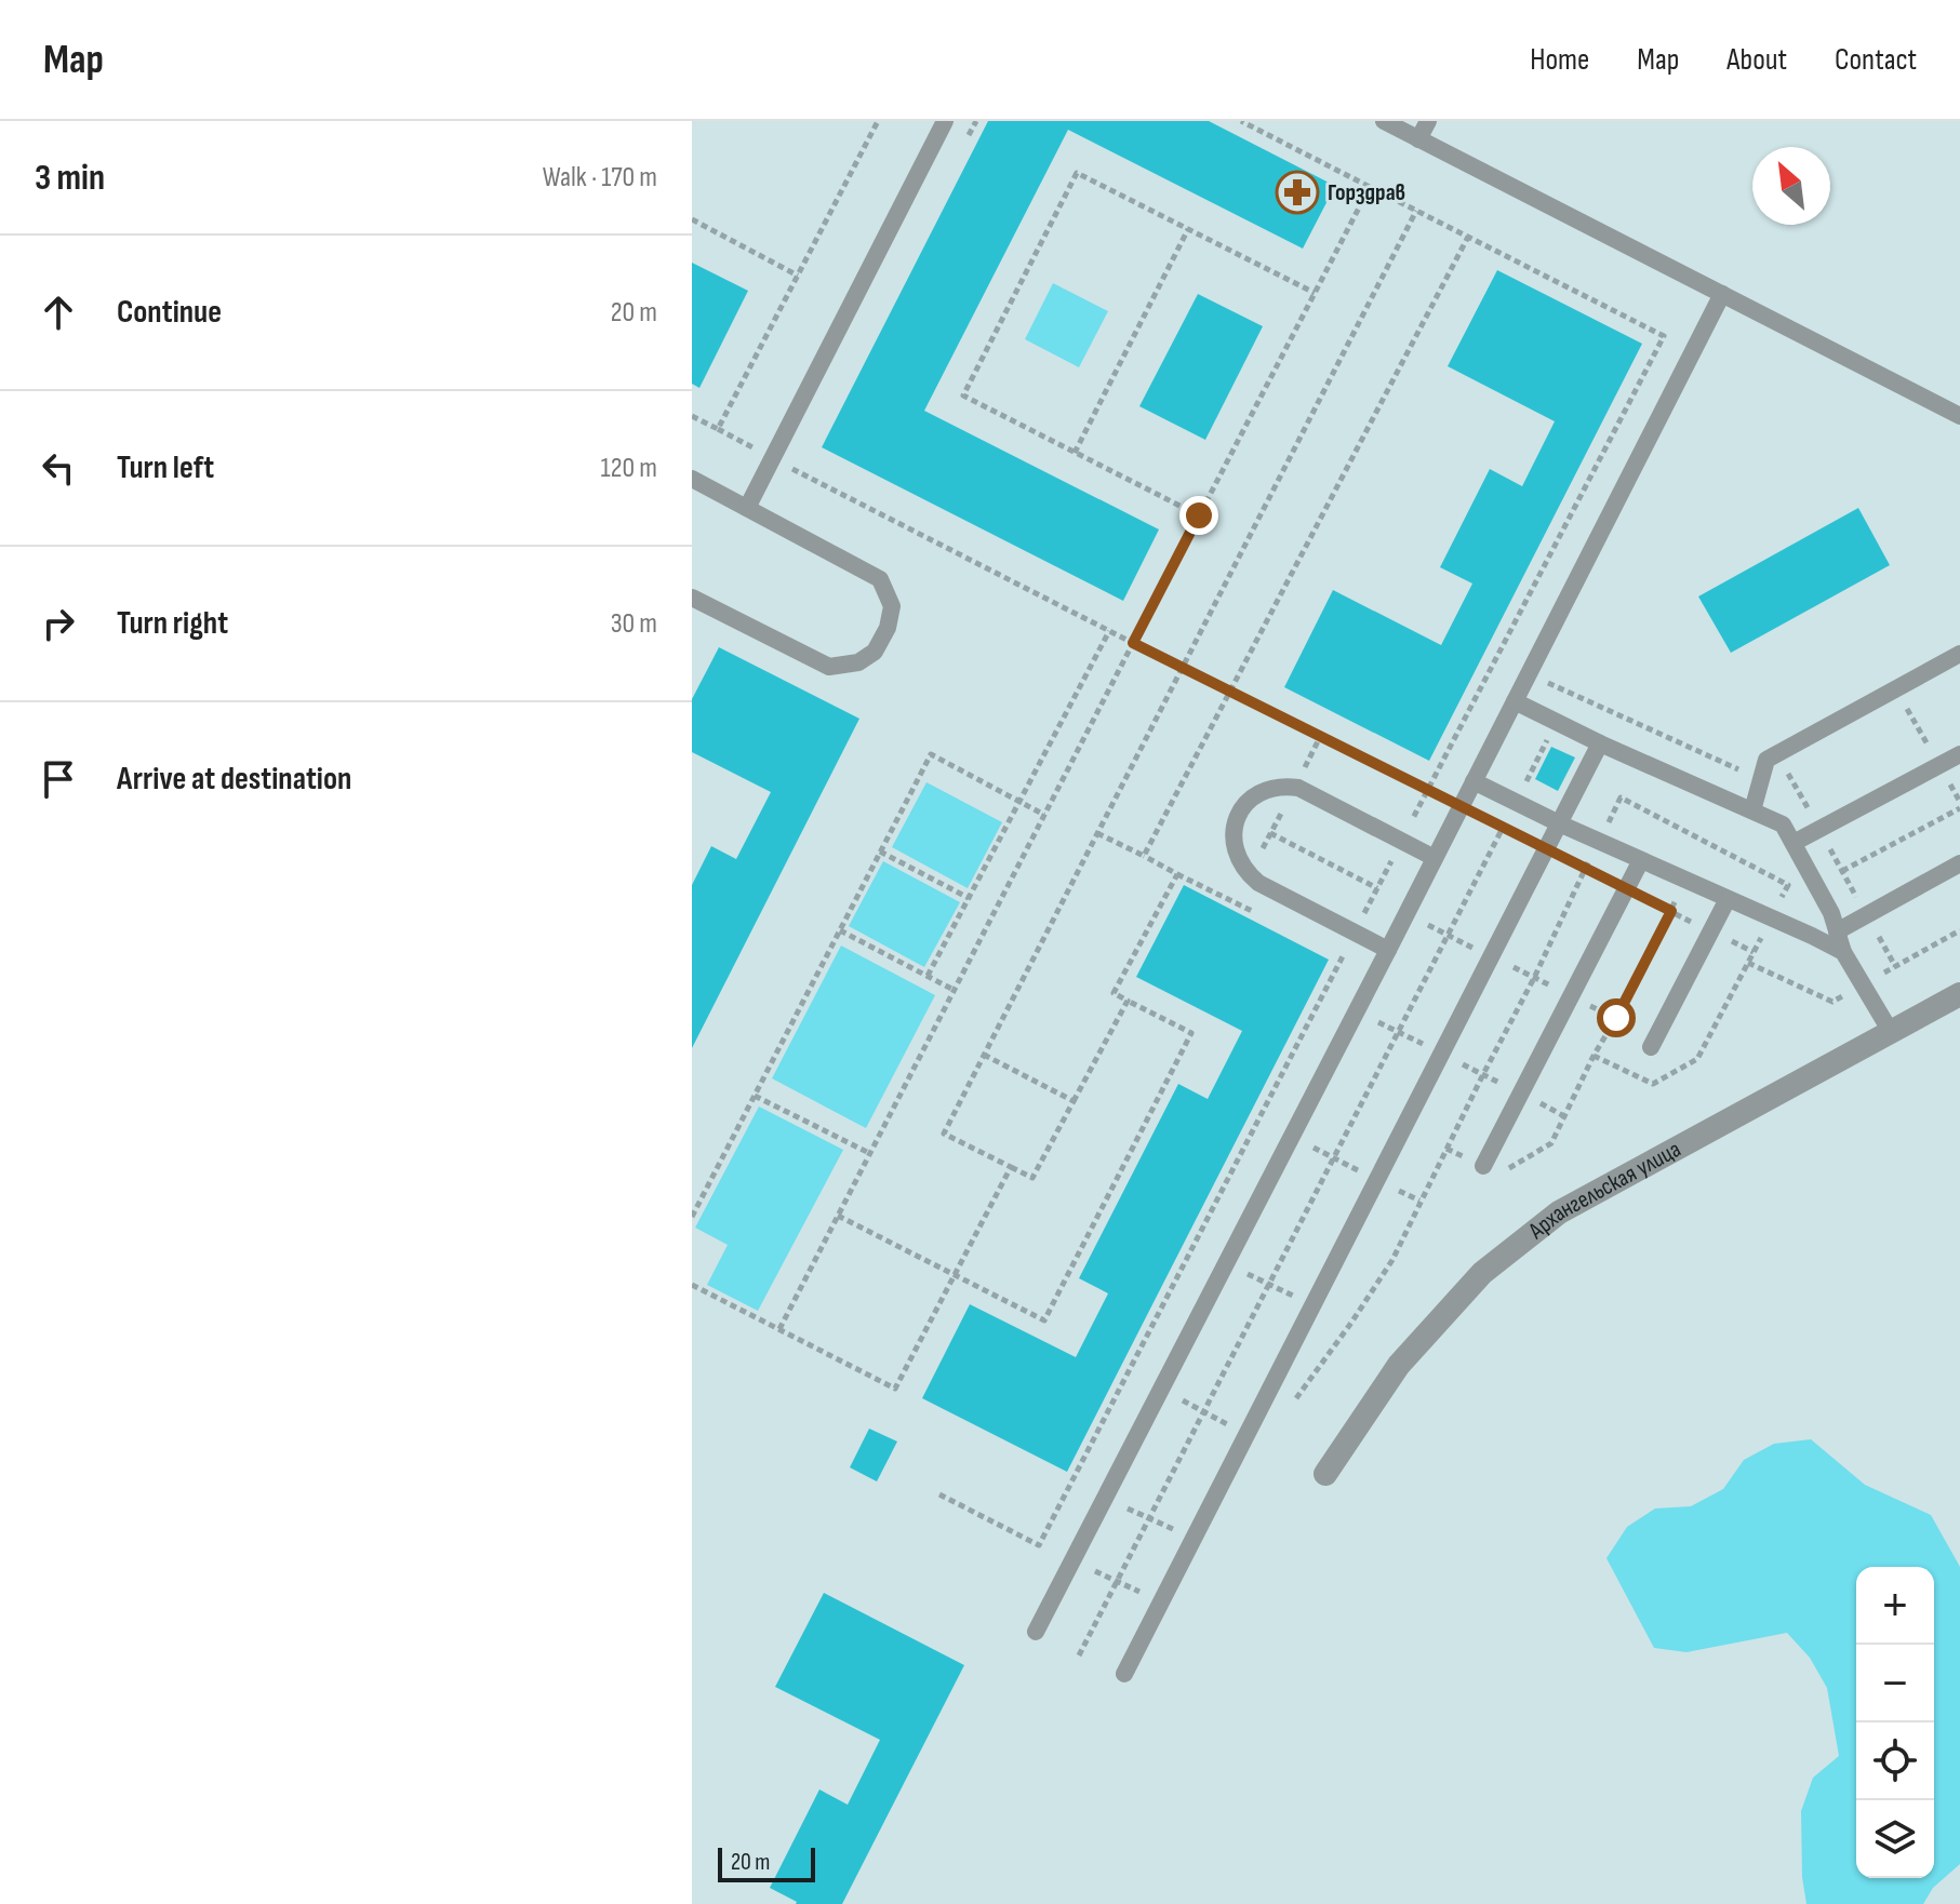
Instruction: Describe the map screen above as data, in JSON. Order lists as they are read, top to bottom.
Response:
{
  "streets": {
    "street": ["Архангельская улица"]
  },
  "places": {
    "pharmacy": ["Горздрав"]
  },
  "scale_bar": "20 m",
  "north": "top left",
  "page": {
    "header": "Map",
    "nav": [
      "Home",
      "Map",
      "About",
      "Contact"
    ],
    "heading": ["3 min", "Walk · 170 m"],
    "list": [
      ["Continue", "20 m"],
      ["Turn left", "120 m"],
      ["Turn right", "30 m"],
      "Arrive at destination"
    ],
    "map_buttons": ["+", "−"],
    "scale": "20 m"
  }
}
